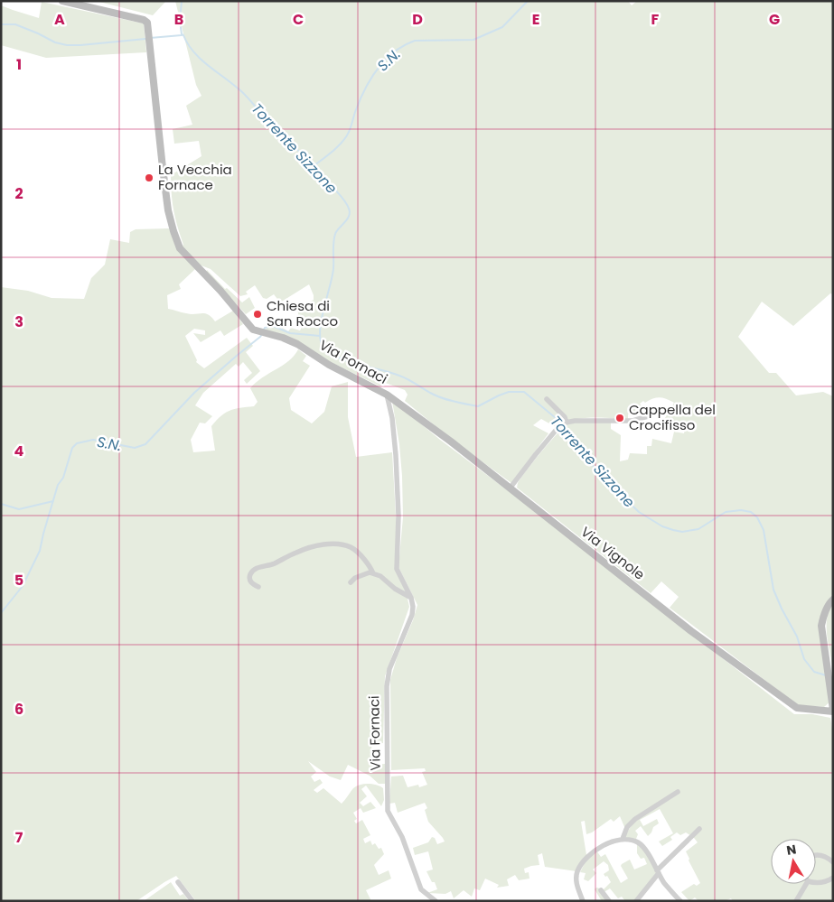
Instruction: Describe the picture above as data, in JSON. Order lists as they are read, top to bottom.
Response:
{
  "streets": {
    "street": ["Via Fornaci", "Via Vignole"]
  },
  "crossings": [
    ["Via Fornaci", "Via Vignole"]
  ],
  "water": ["S.N.", "Torrente Sizzone"],
  "places": ["La Vecchia Fornace", "Chiesa di San Rocco", "Cappella del Crocifisso"],
  "north": "top",
  "grid": {
    "columns": [
      "A",
      "B",
      "C",
      "D",
      "E",
      "F",
      "G"
    ],
    "rows": [
      "1",
      "2",
      "3",
      "4",
      "5",
      "6",
      "7"
    ]
  }
}
